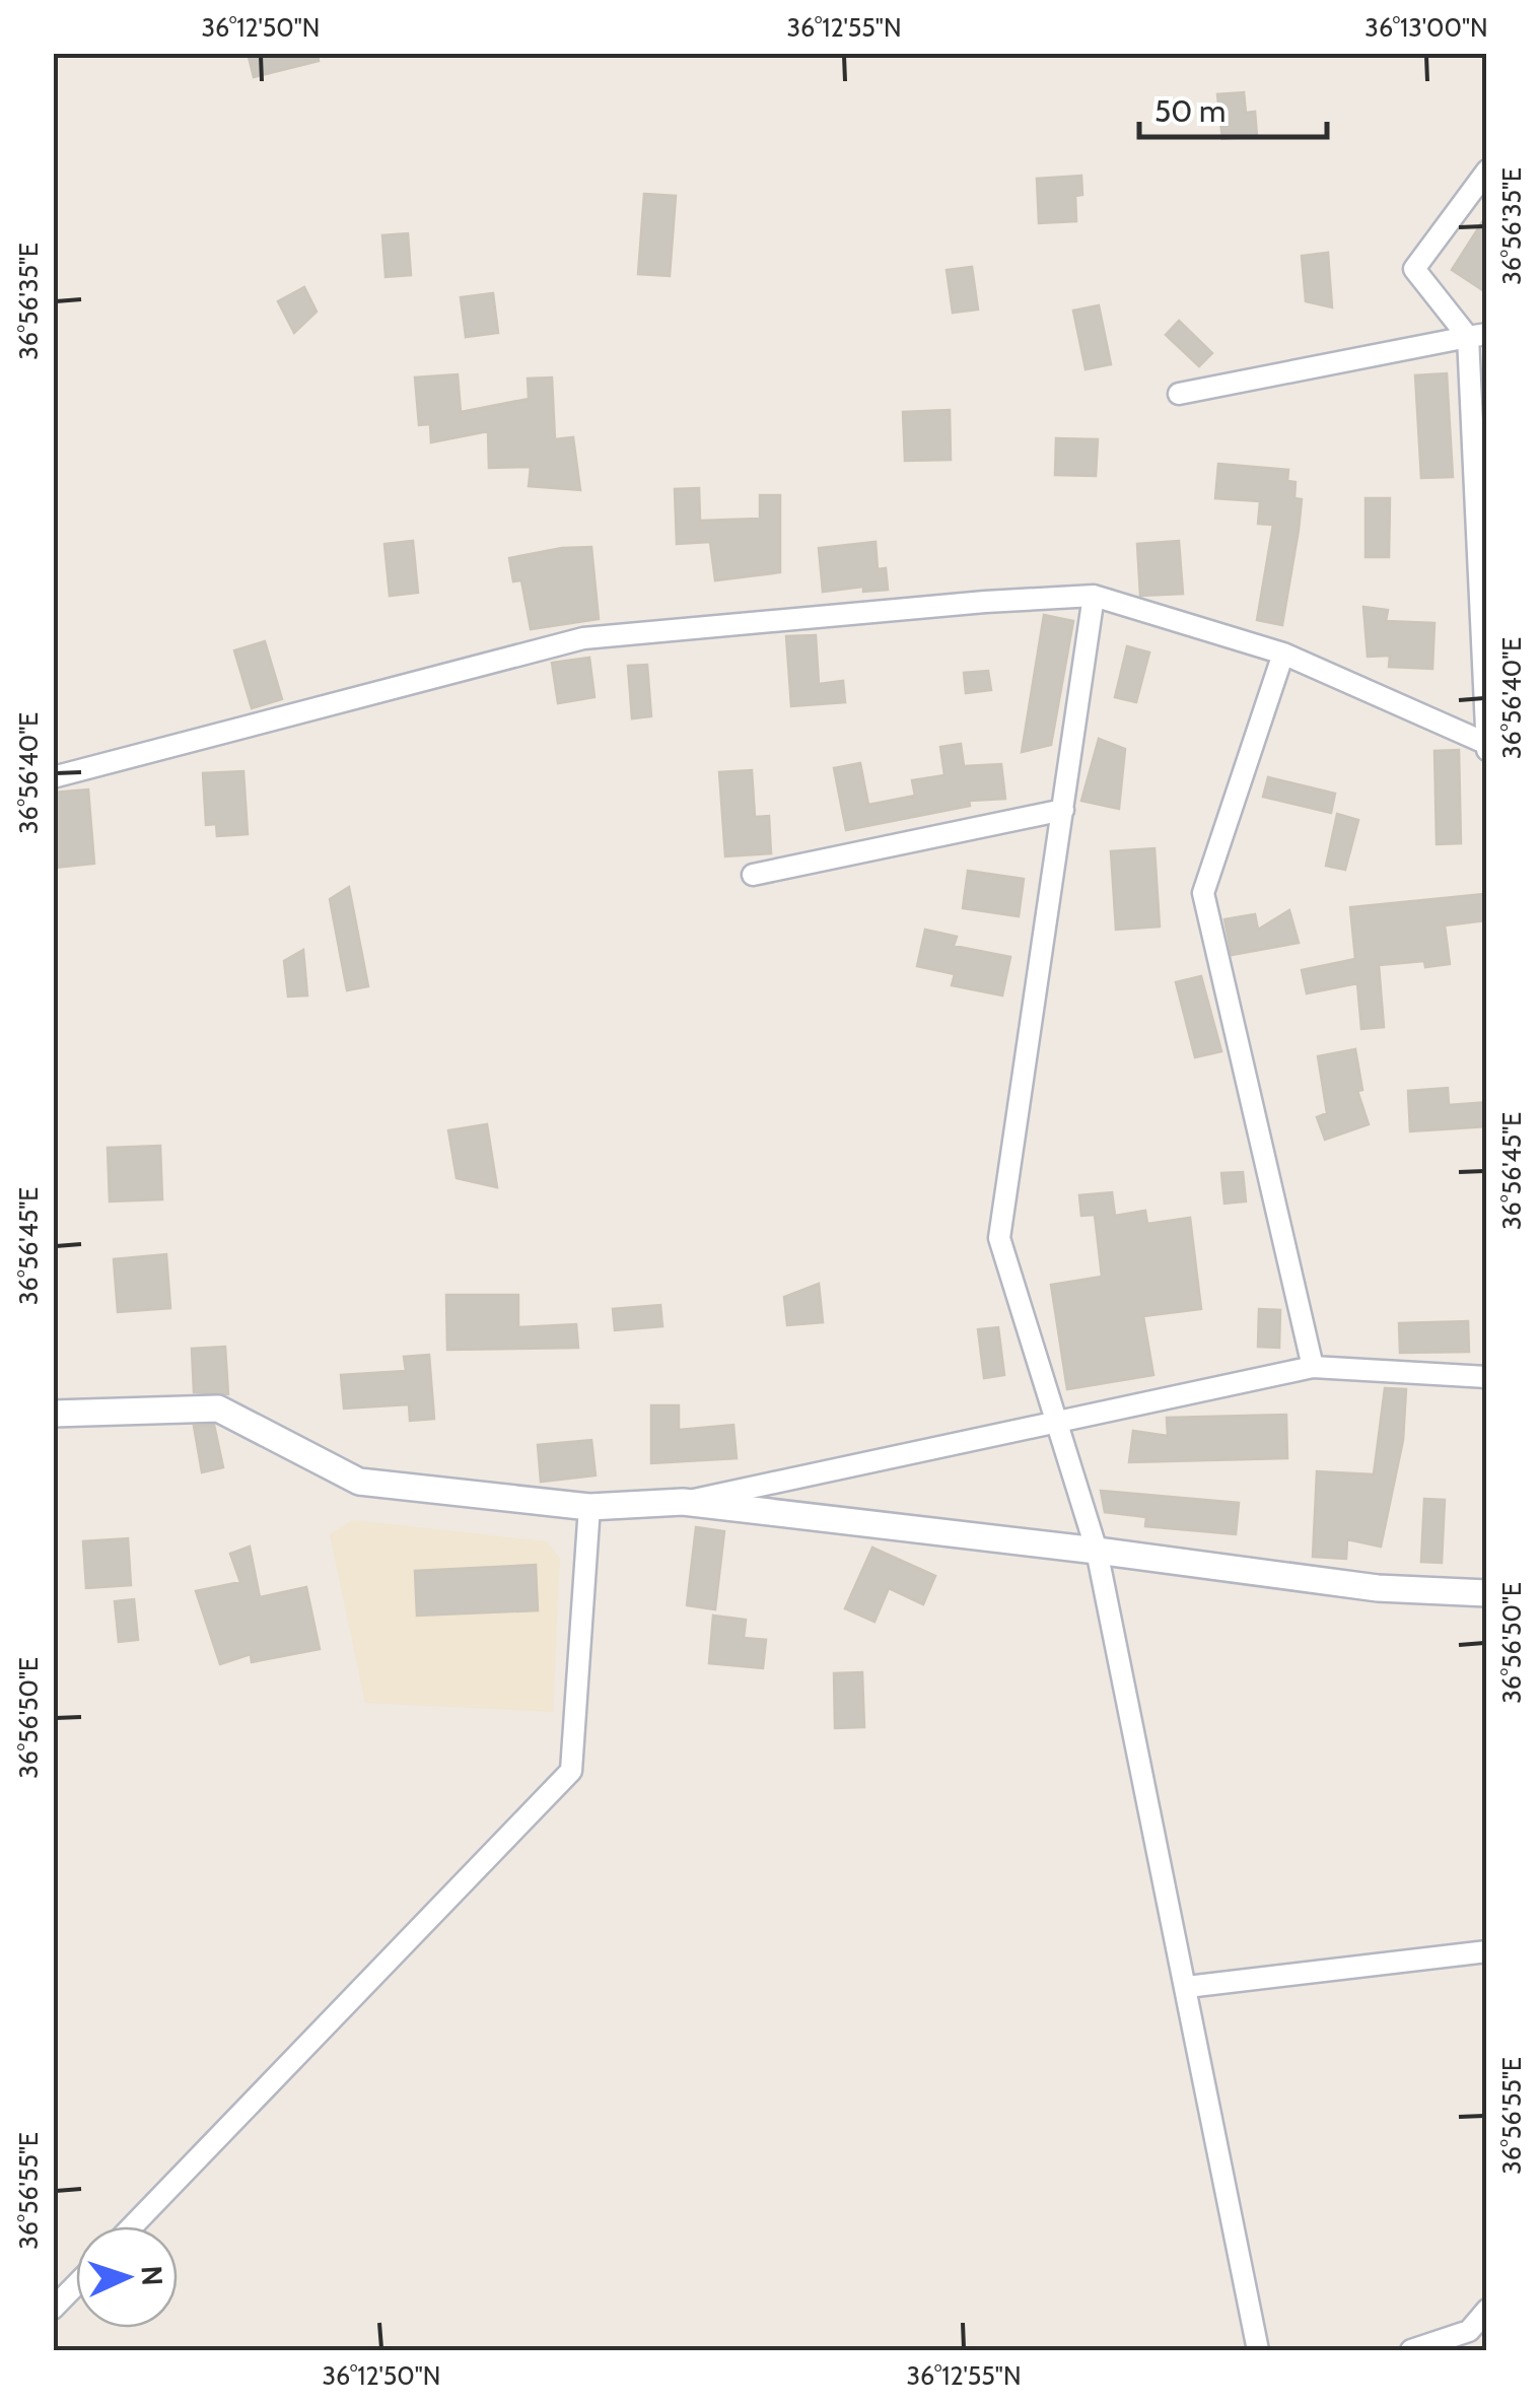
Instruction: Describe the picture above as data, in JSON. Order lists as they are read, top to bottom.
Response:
{
  "scale_bar": "50 m",
  "north": "right",
  "coordinates": [
    "36°12'50\"N",
    "36°12'55\"N",
    "36°13'00\"N",
    "36°56'35\"E",
    "36°56'40\"E",
    "36°56'45\"E",
    "36°56'50\"E",
    "36°56'55\"E"
  ]
}
